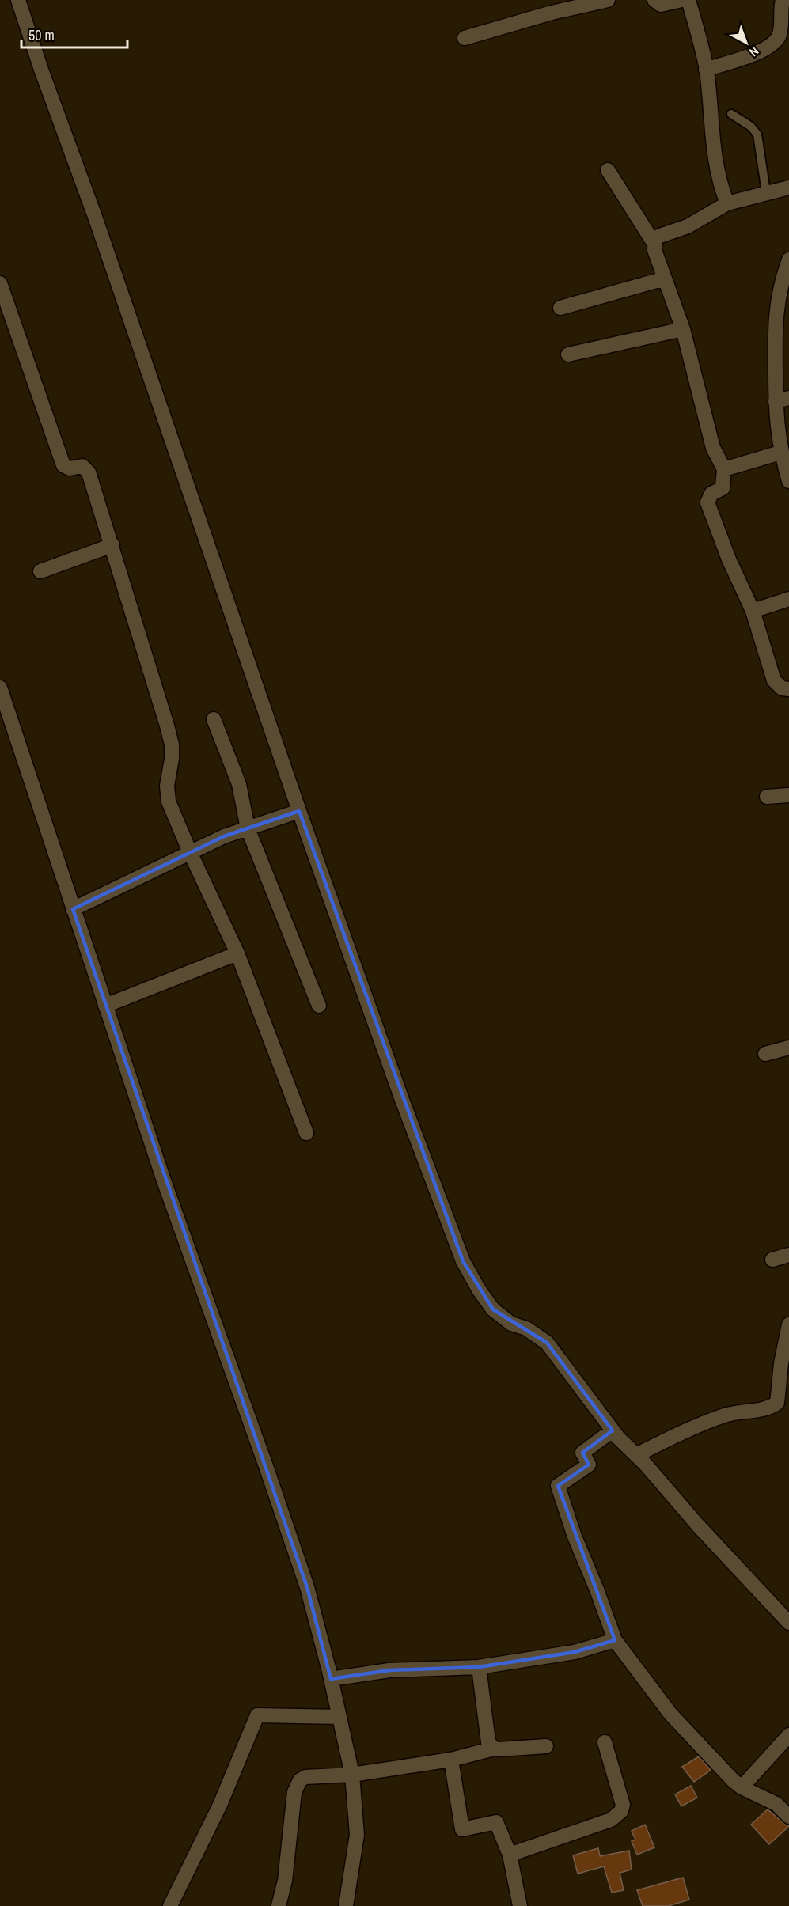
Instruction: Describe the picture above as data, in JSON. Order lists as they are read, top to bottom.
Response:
{
  "scale_bar": "50 m",
  "north": "bottom right"
}
